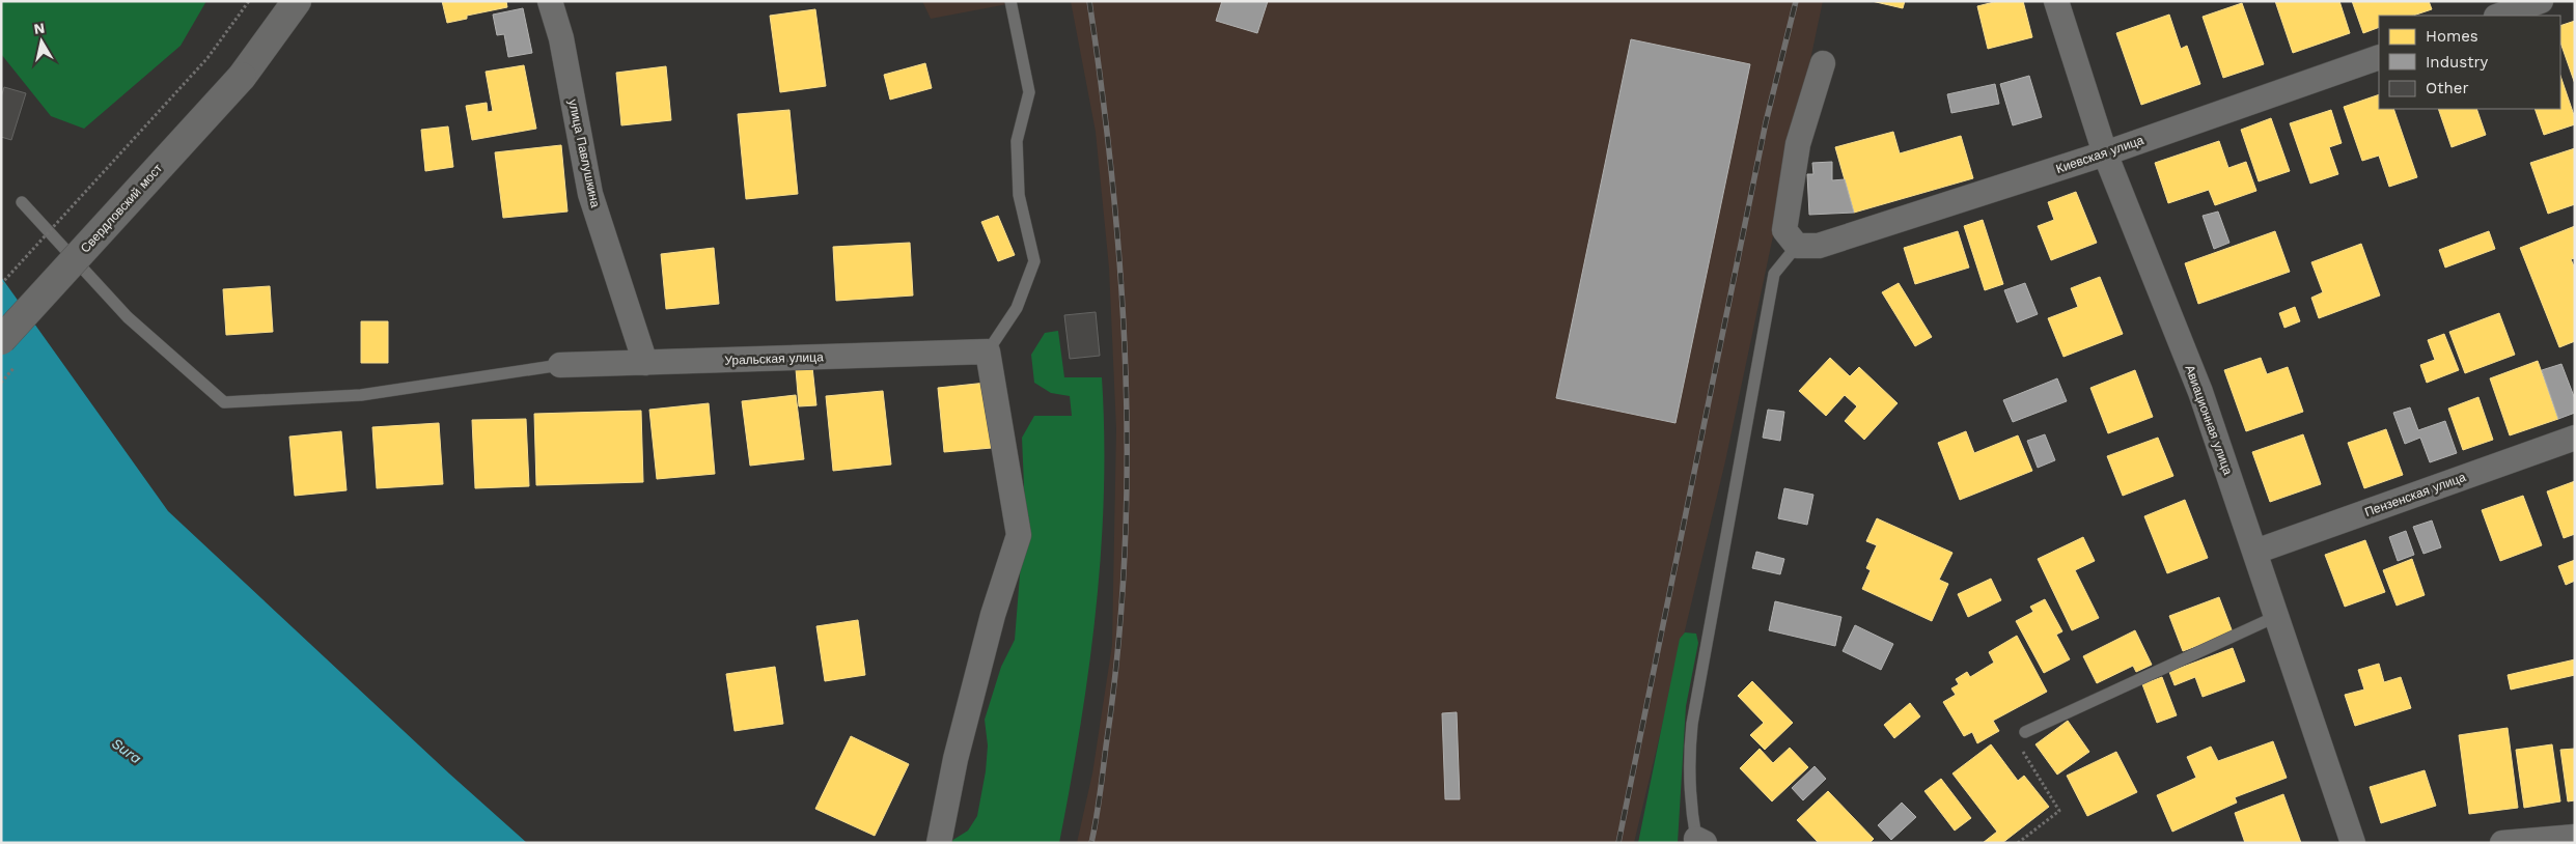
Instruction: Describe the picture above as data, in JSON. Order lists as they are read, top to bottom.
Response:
{
  "streets": {
    "main road": ["Свердловский мост"],
    "street": [
      "улица Павлушкина",
      "Киевская улица",
      "Уральская улица",
      "Авиационная улица",
      "Пензенская улица"
    ]
  },
  "crossings": [
    ["улица Павлушкина", "Уральская улица"],
    ["Киевская улица", "Авиационная улица"],
    ["Авиационная улица", "Пензенская улица"]
  ],
  "water": ["Sura"],
  "legend": ["Homes", "Industry", "Other"],
  "north": "top"
}
